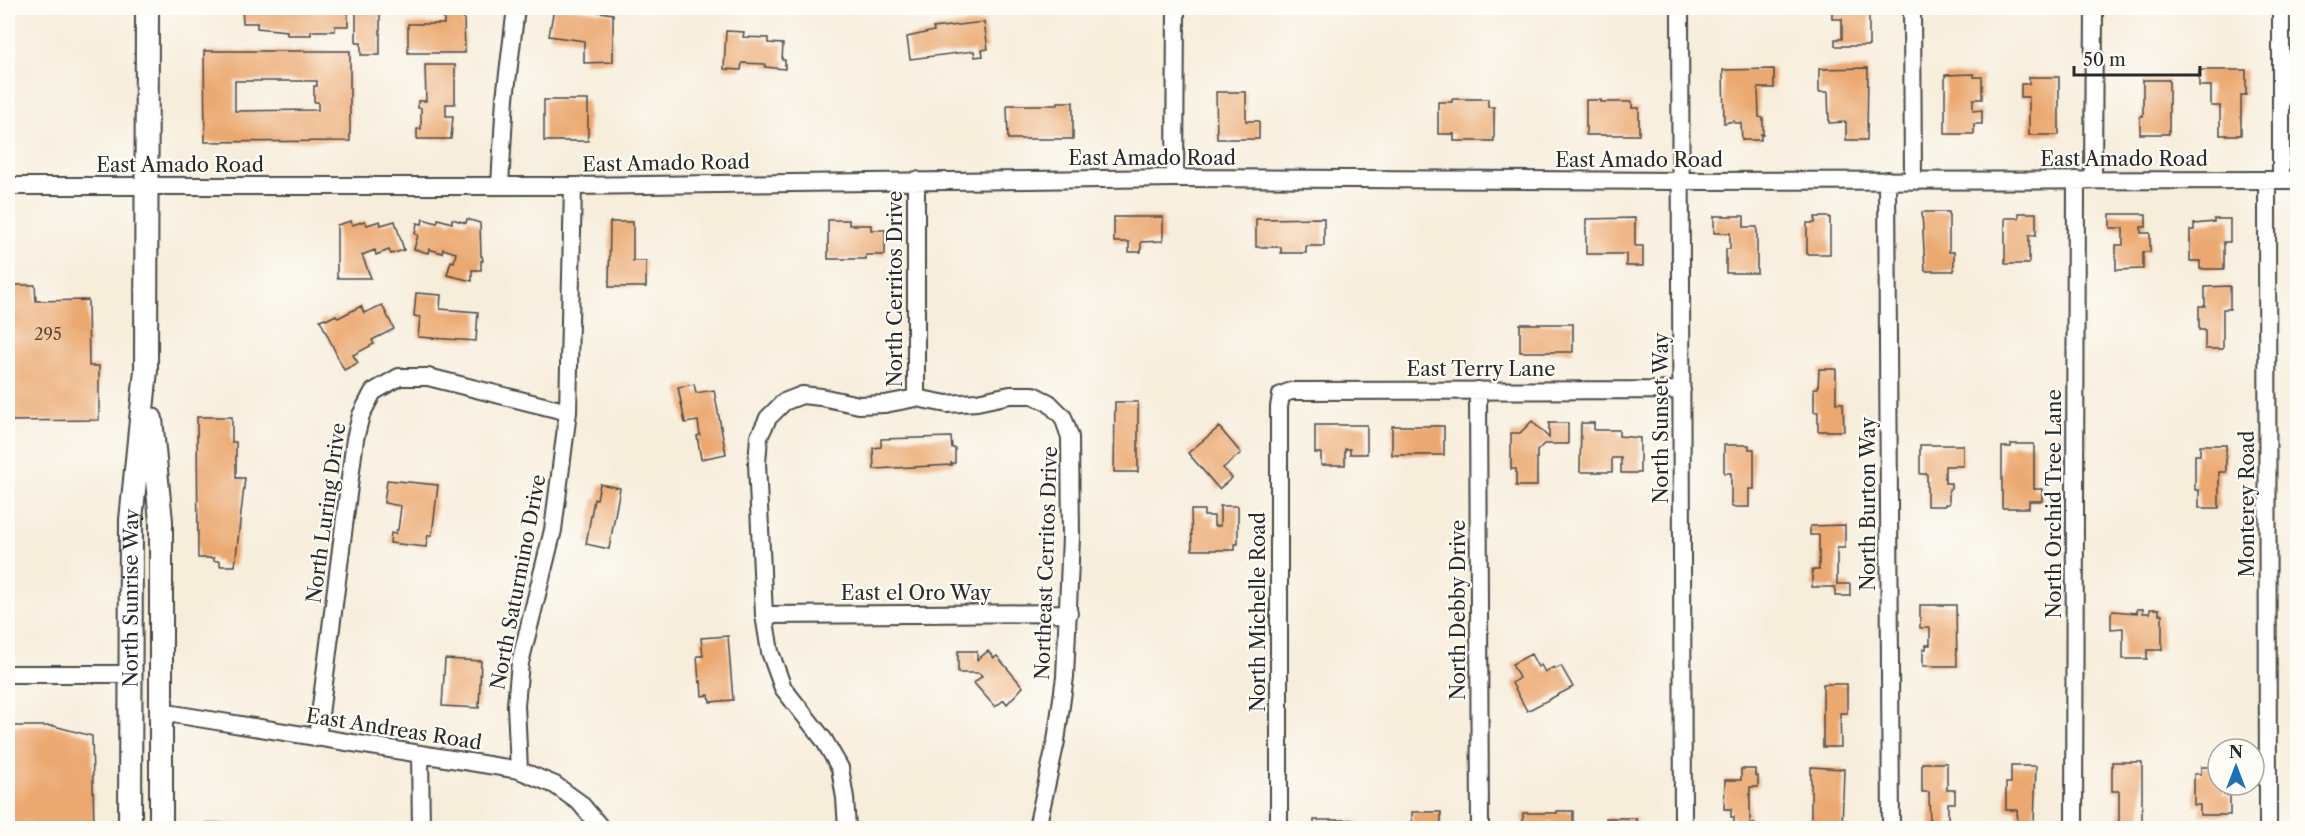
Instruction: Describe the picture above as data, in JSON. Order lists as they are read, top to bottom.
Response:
{
  "streets": {
    "main road": ["North Sunrise Way"],
    "street": [
      "East Amado Road",
      "North Cerritos Drive",
      "East Terry Lane",
      "North Sunset Way",
      "North Burton Way",
      "North Orchid Tree Lane",
      "Monterey Road",
      "North Luring Drive",
      "Northeast Cerritos Drive",
      "North Saturmino Drive",
      "East el Oro Way",
      "North Debby Drive",
      "North Michelle Road",
      "East Andreas Road"
    ]
  },
  "crossings": [
    ["East Amado Road", "North Cerritos Drive"],
    ["East Amado Road", "North Sunset Way"],
    ["East Amado Road", "North Burton Way"],
    ["East Amado Road", "North Orchid Tree Lane"],
    ["East Amado Road", "Monterey Road"],
    ["East Amado Road", "North Saturmino Drive"],
    ["East Amado Road", "North Sunrise Way"],
    ["North Cerritos Drive", "Northeast Cerritos Drive"],
    ["East Terry Lane", "North Sunset Way"],
    ["East Terry Lane", "North Debby Drive"],
    ["East Terry Lane", "North Michelle Road"],
    ["North Luring Drive", "North Saturmino Drive"],
    ["North Luring Drive", "East Andreas Road"],
    ["Northeast Cerritos Drive", "East el Oro Way"],
    ["North Saturmino Drive", "East Andreas Road"],
    ["North Sunrise Way", "East Andreas Road"]
  ],
  "house_numbers": ["295"],
  "scale_bar": "50 m",
  "north": "top"
}
